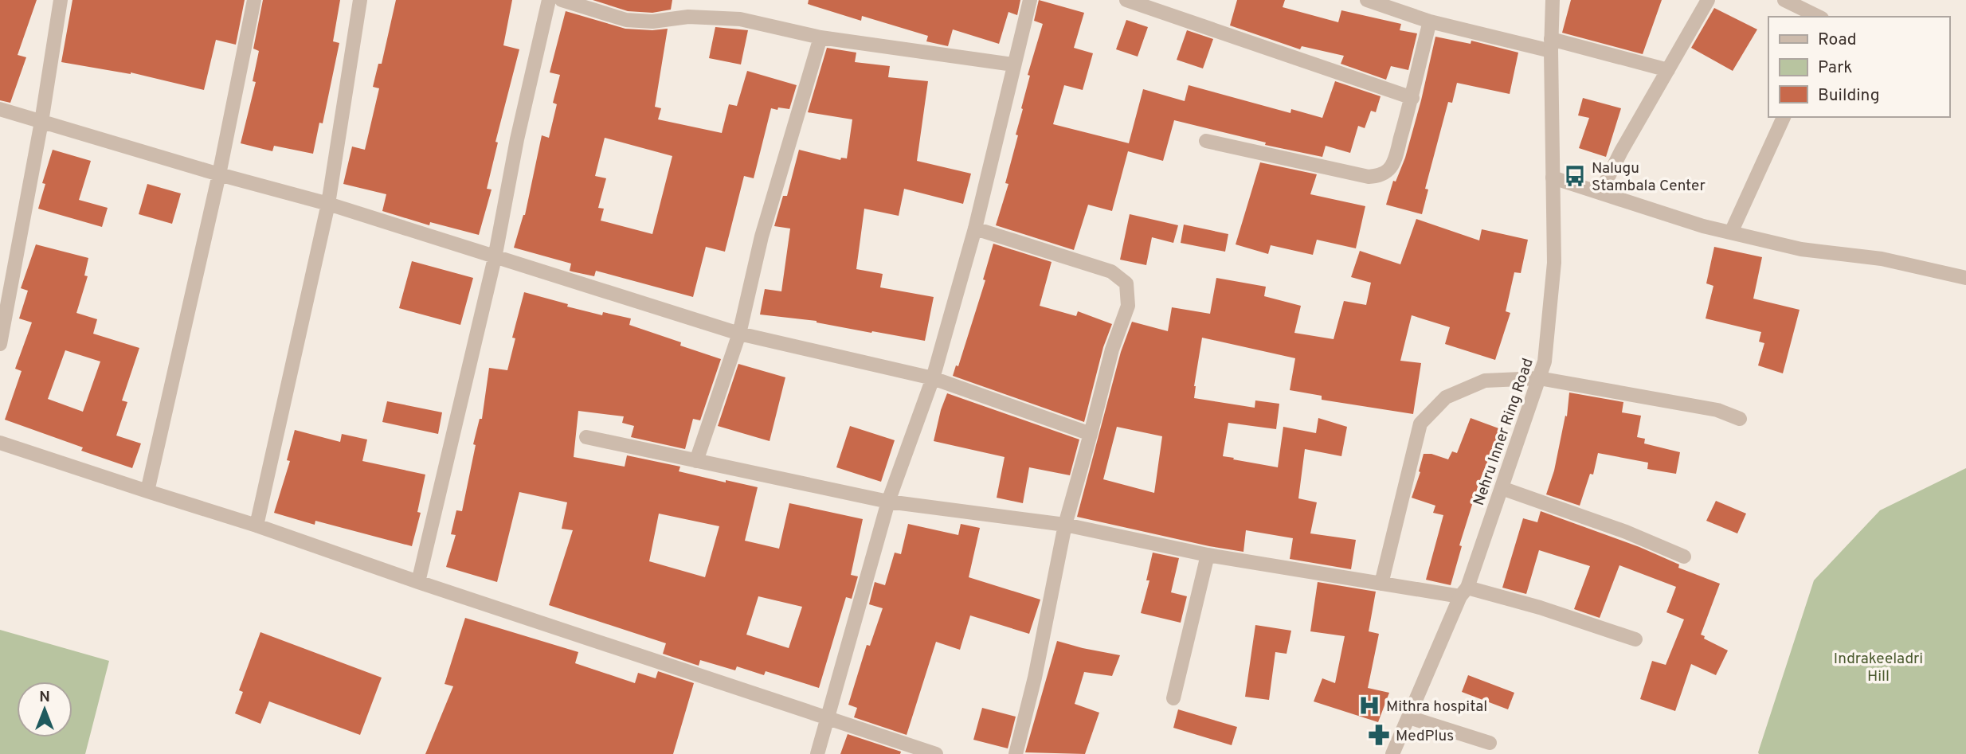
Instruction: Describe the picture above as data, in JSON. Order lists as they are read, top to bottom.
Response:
{
  "streets": {
    "street": ["Nehru Inner Ring Road"]
  },
  "parks": ["Indrakeeladri Hill"],
  "places": {
    "bus stop": ["Nalugu Stambala Center"],
    "hospital": ["Mithra hospital"],
    "pharmacy": ["MedPlus"]
  },
  "legend": ["Road", "Park", "Building"],
  "north": "top"
}
